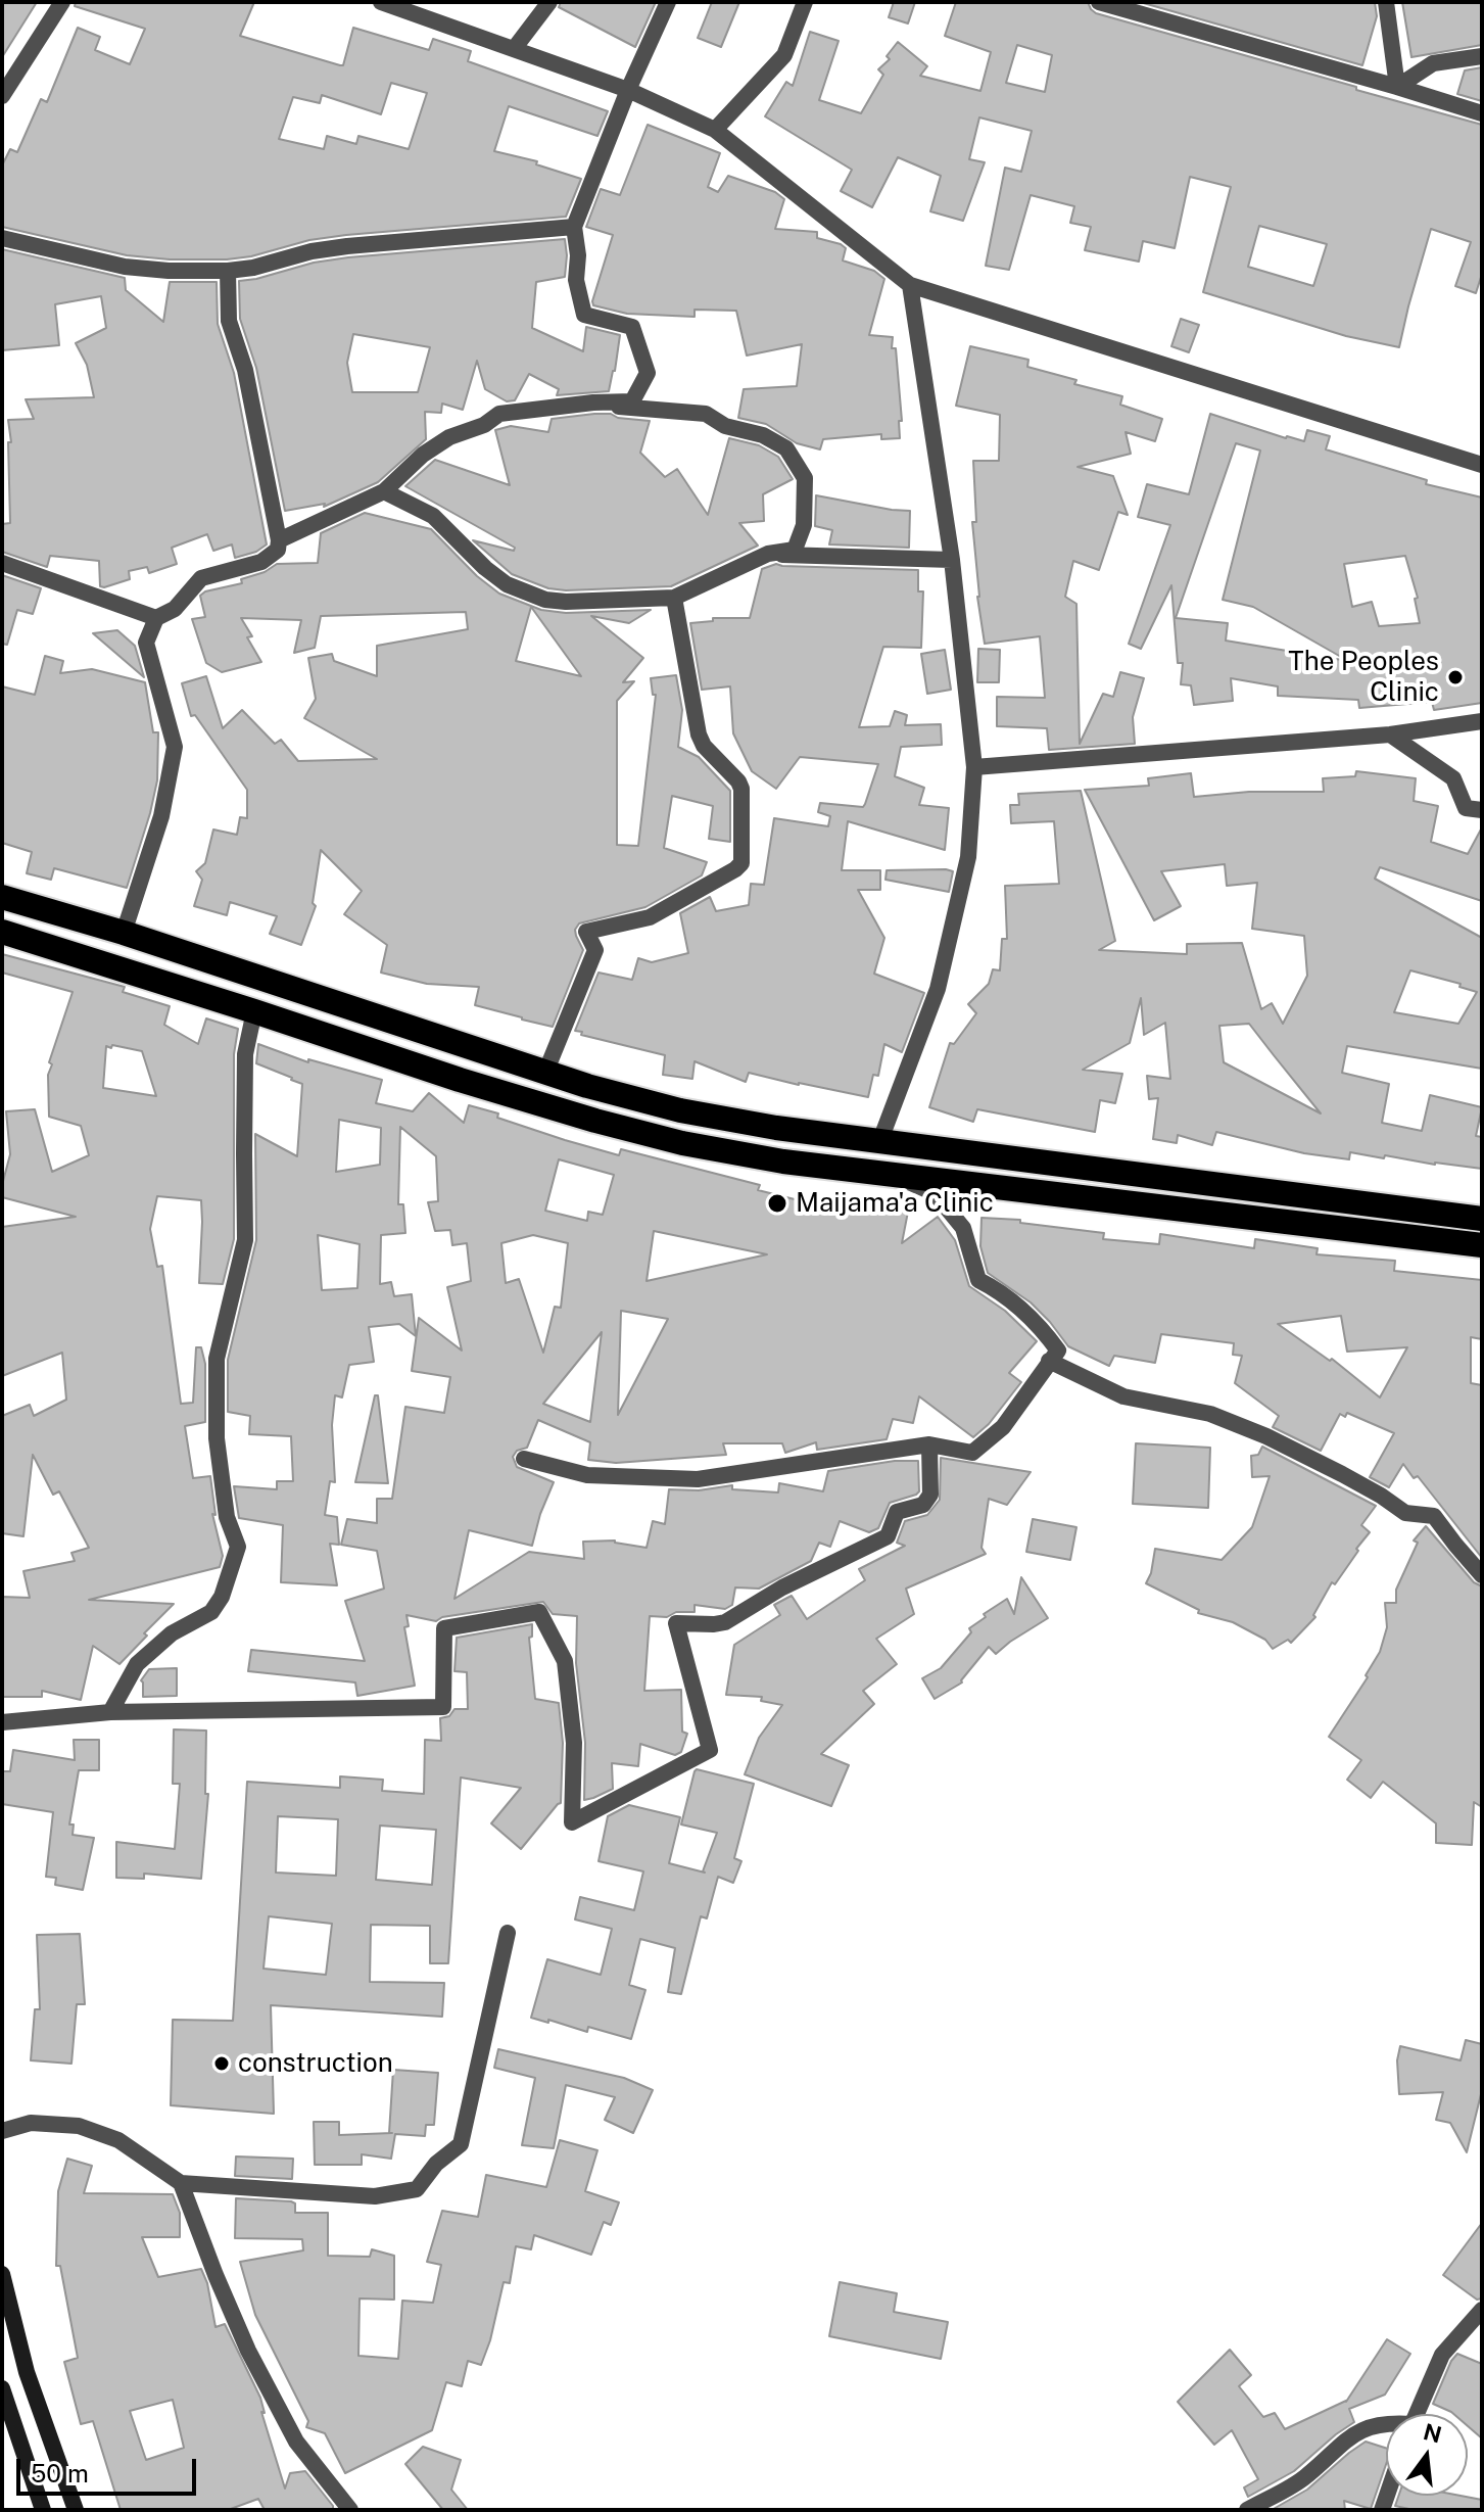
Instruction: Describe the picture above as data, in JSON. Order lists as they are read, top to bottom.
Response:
{
  "places": ["The Peoples Clinic", "Maijama'a Clinic", "construction"],
  "scale_bar": "50 m",
  "north": "top"
}
